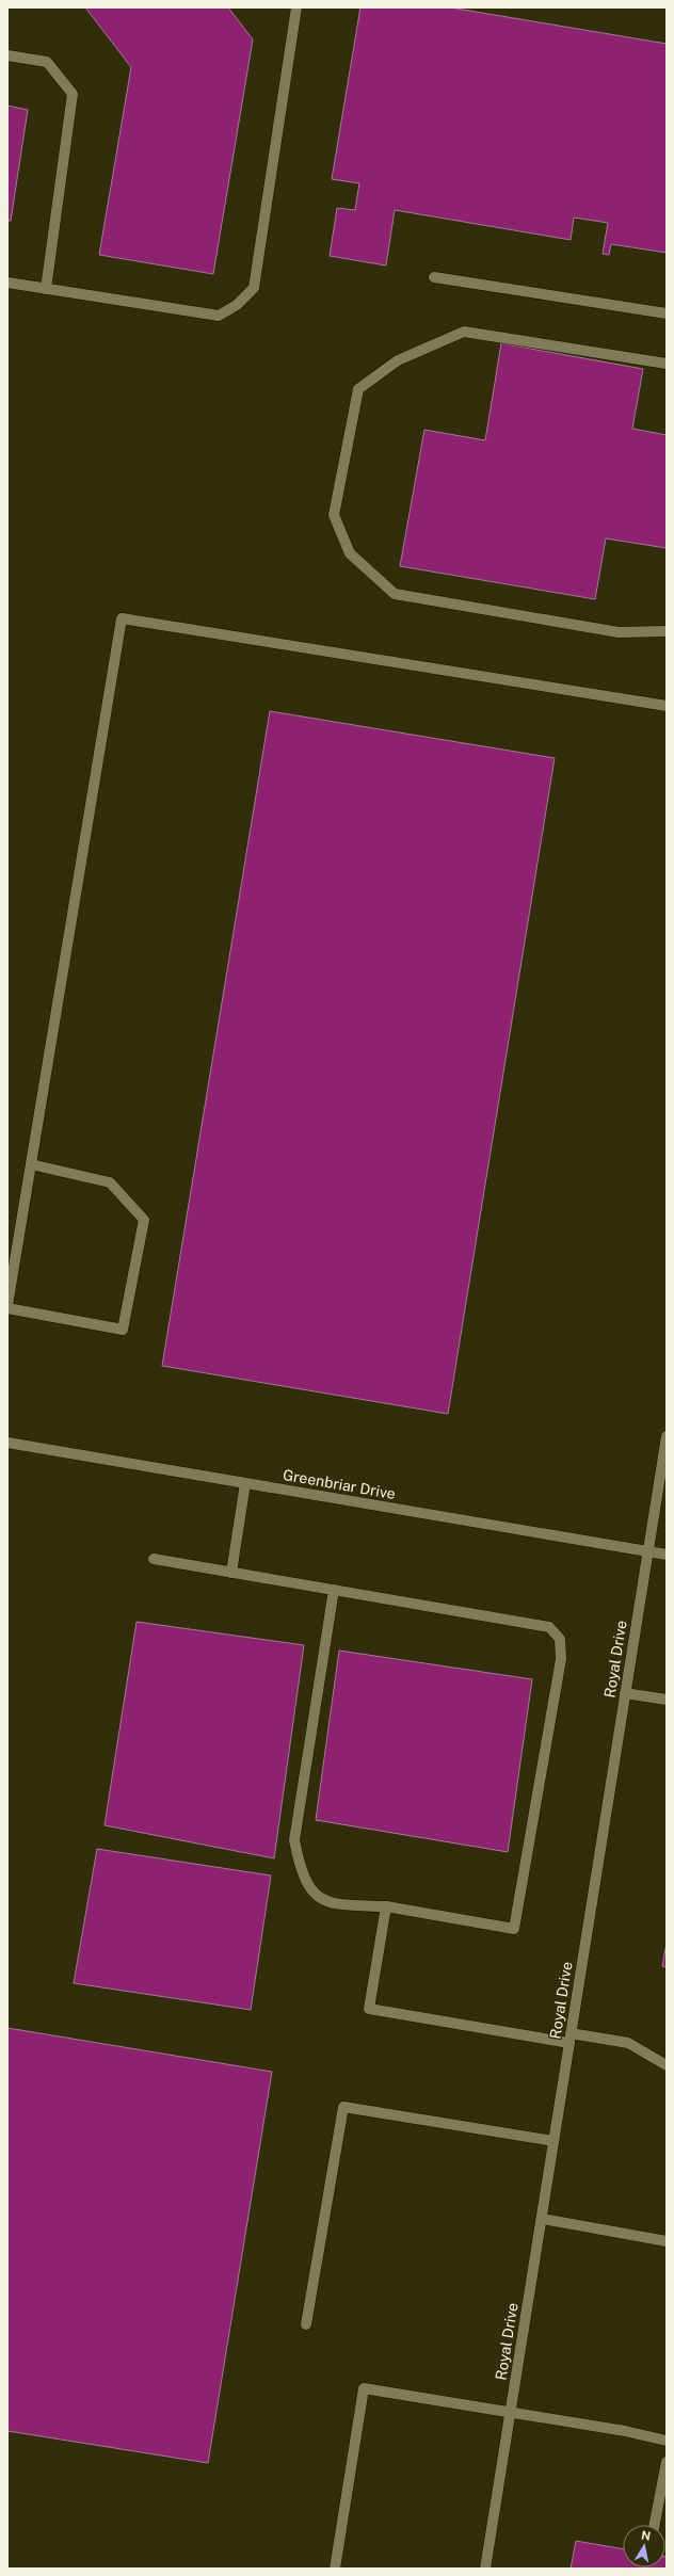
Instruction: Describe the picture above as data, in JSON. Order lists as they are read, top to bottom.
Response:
{
  "streets": {
    "street": ["Greenbriar Drive", "Royal Drive"]
  },
  "crossings": [
    ["Greenbriar Drive", "Royal Drive"]
  ],
  "north": "top"
}
